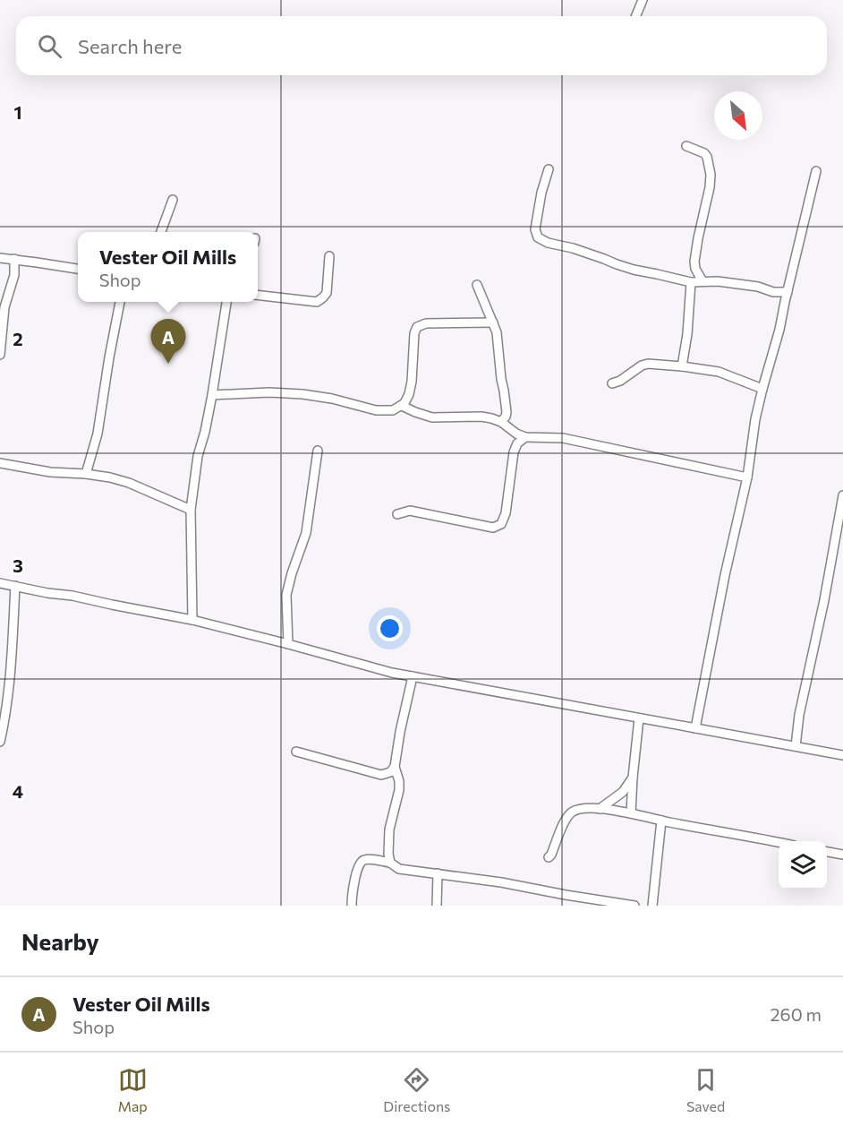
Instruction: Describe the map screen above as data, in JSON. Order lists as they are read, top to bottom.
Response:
{
  "north": "bottom right",
  "page": {
    "search": "Search here",
    "popup": ["Vester Oil Mills", "Shop"],
    "pins": "A",
    "heading": "Nearby",
    "list": [
      {
        "mark": "A",
        "name": "Vester Oil Mills",
        "note": "Shop",
        "value": "260 m"
      }
    ],
    "nav": ["Map", "Directions", "Saved"]
  },
  "grid": {
    "rows": [
      "1",
      "2",
      "3",
      "4"
    ]
  }
}
